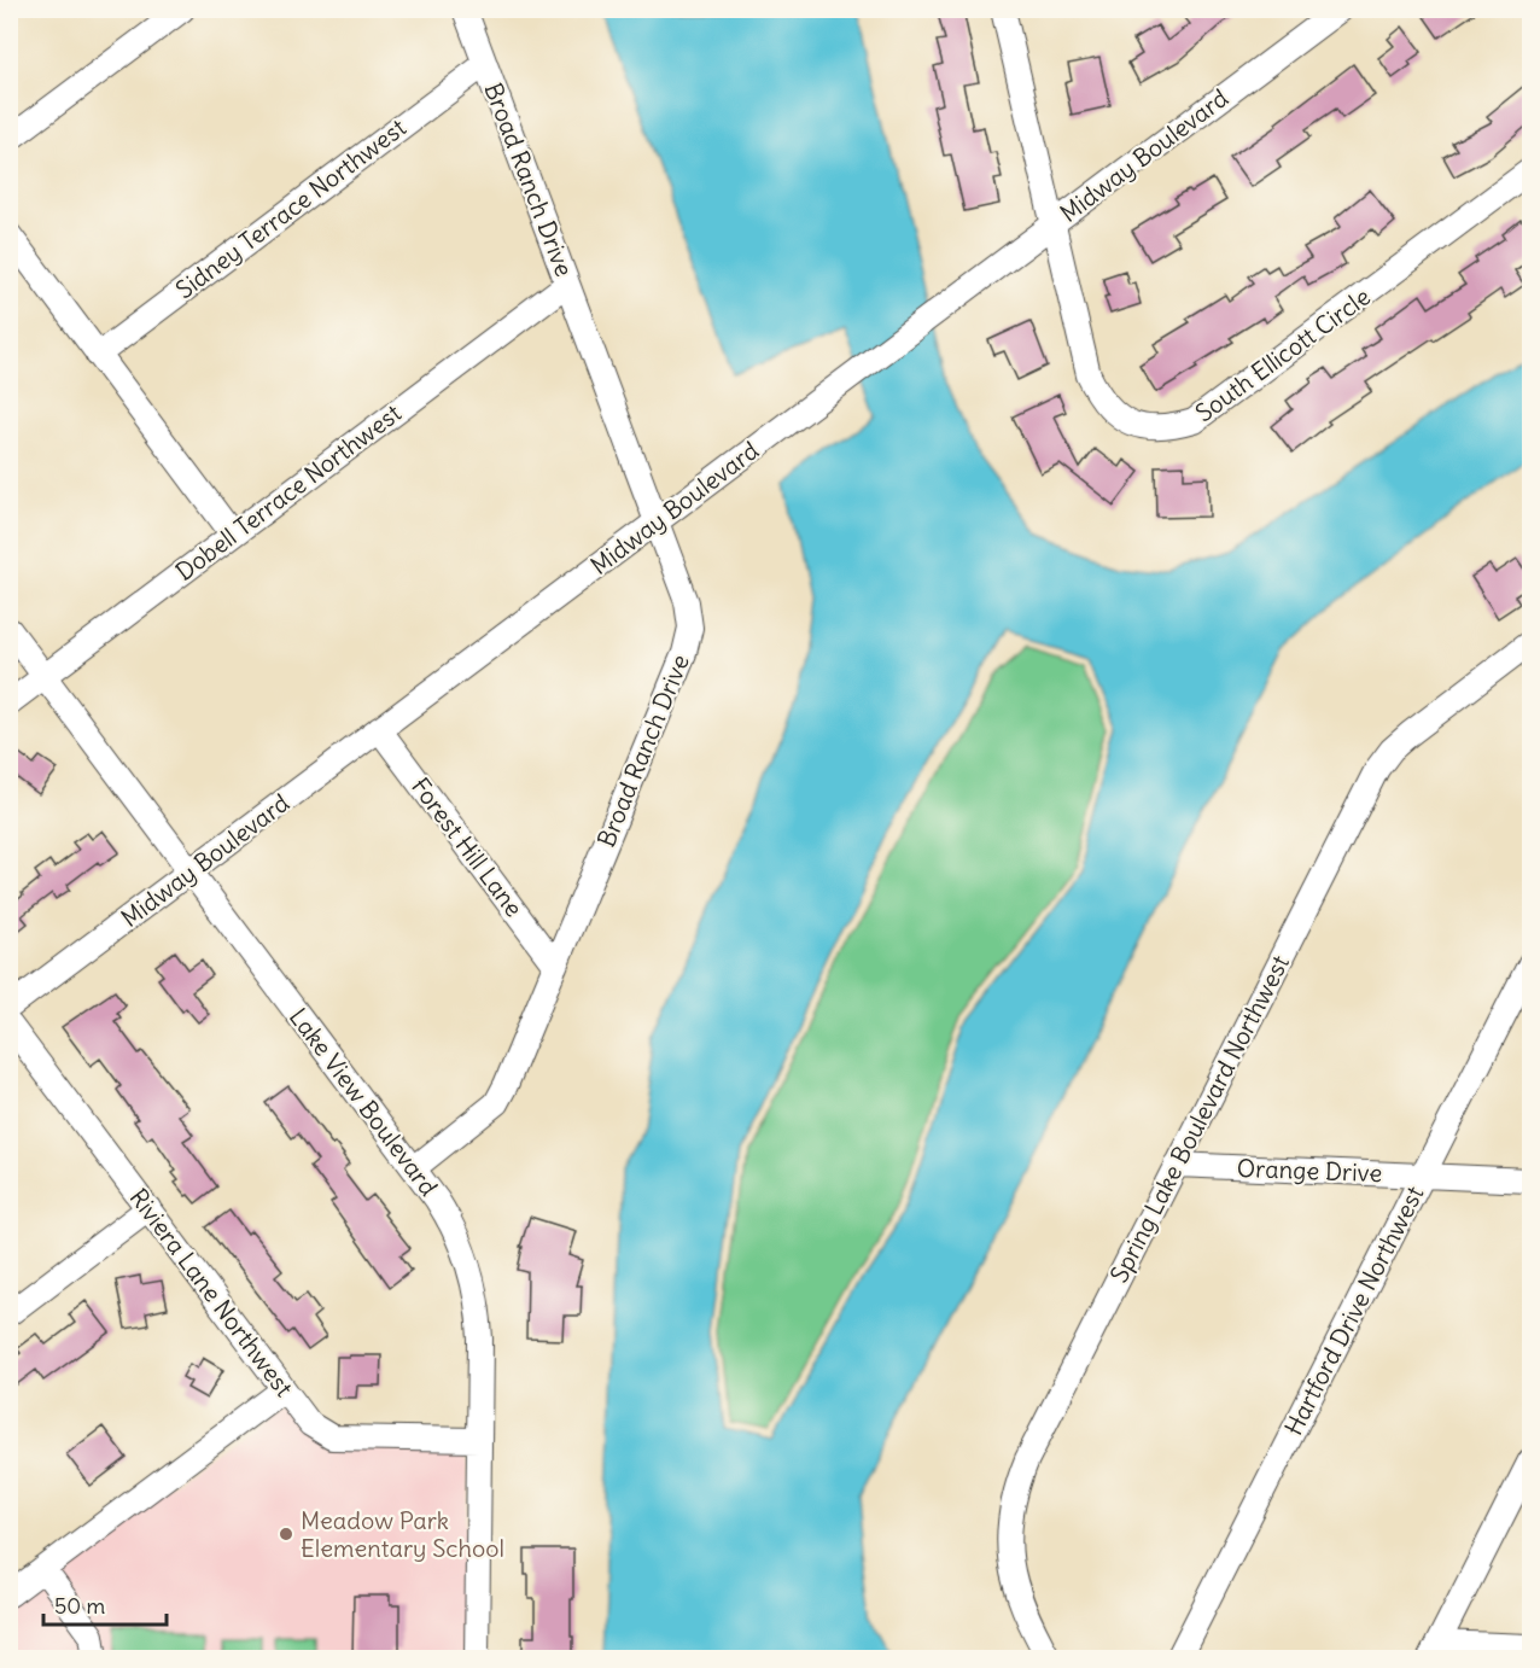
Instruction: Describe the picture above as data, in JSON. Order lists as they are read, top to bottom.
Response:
{
  "streets": {
    "street": [
      "Midway Boulevard",
      "Broad Ranch Drive",
      "Sidney Terrace Northwest",
      "South Ellicott Circle",
      "Dobell Terrace Northwest",
      "Forest Hill Lane",
      "Lake View Boulevard",
      "Spring Lake Boulevard Northwest",
      "Orange Drive",
      "Riviera Lane Northwest",
      "Hartford Drive Northwest"
    ]
  },
  "crossings": [
    ["Midway Boulevard", "Broad Ranch Drive"],
    ["Midway Boulevard", "South Ellicott Circle"],
    ["Midway Boulevard", "Forest Hill Lane"],
    ["Midway Boulevard", "Lake View Boulevard"],
    ["Broad Ranch Drive", "Sidney Terrace Northwest"],
    ["Broad Ranch Drive", "Dobell Terrace Northwest"],
    ["Broad Ranch Drive", "Forest Hill Lane"],
    ["Broad Ranch Drive", "Lake View Boulevard"],
    ["Dobell Terrace Northwest", "Lake View Boulevard"],
    ["Lake View Boulevard", "Riviera Lane Northwest"],
    ["Spring Lake Boulevard Northwest", "Orange Drive"],
    ["Orange Drive", "Hartford Drive Northwest"]
  ],
  "places": ["Meadow Park Elementary School"],
  "scale_bar": "50 m"
}
